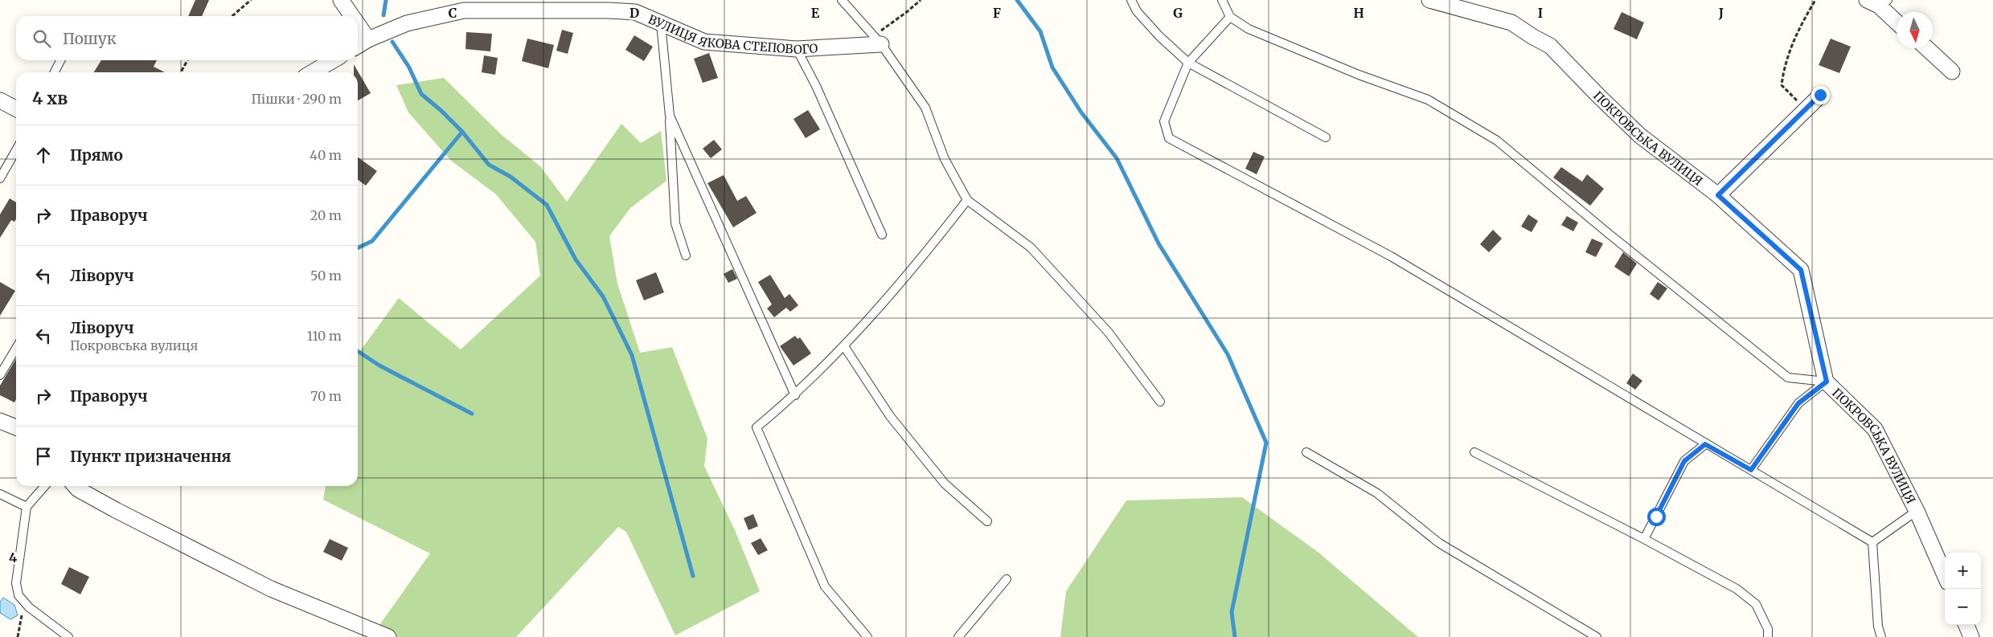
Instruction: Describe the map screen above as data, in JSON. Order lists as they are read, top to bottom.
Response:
{
  "streets": {
    "street": ["ВУЛИЦЯ ЯКОВА СТЕПОВОГО", "ПОКРОВСЬКА ВУЛИЦЯ"]
  },
  "north": "bottom",
  "page": {
    "search": "Пошук",
    "heading": ["4 хв", "Пішки · 290 m"],
    "list": [
      ["Прямо", "40 m"],
      ["Праворуч", "20 m"],
      ["Ліворуч", "50 m"],
      ["Ліворуч", "Покровська вулиця", "110 m"],
      ["Праворуч", "70 m"],
      "Пункт призначення"
    ],
    "map_buttons": ["+", "−"]
  },
  "grid": {
    "columns": [
      "C",
      "D",
      "E",
      "F",
      "G",
      "H",
      "I",
      "J"
    ],
    "rows": ["4"]
  }
}
